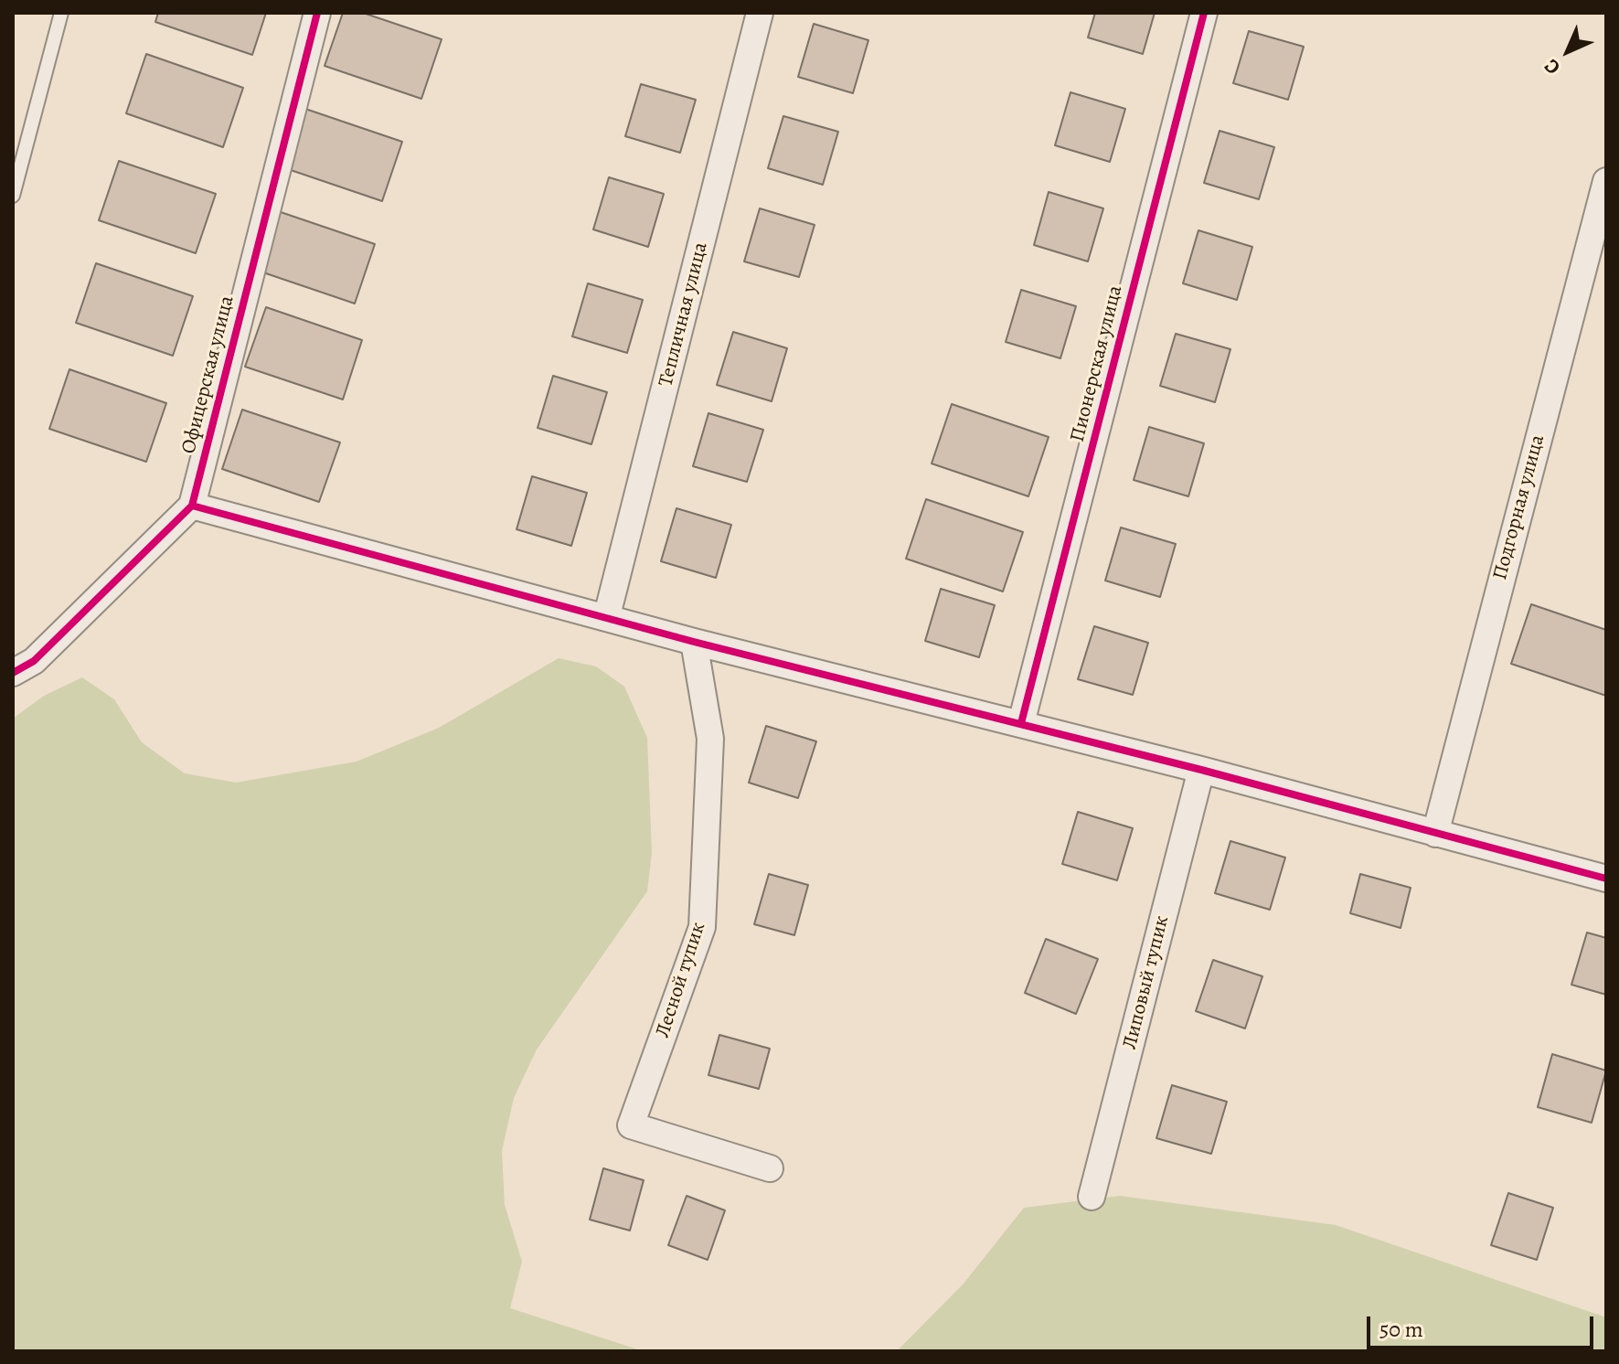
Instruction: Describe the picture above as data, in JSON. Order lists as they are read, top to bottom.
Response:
{
  "streets": {
    "street": [
      "Тепличная улица",
      "Пионерская улица",
      "Офицерская улица",
      "Подгорная улица",
      "Лесной тупик",
      "Липовый тупик"
    ]
  },
  "scale_bar": "50 m",
  "north": "bottom left"
}
